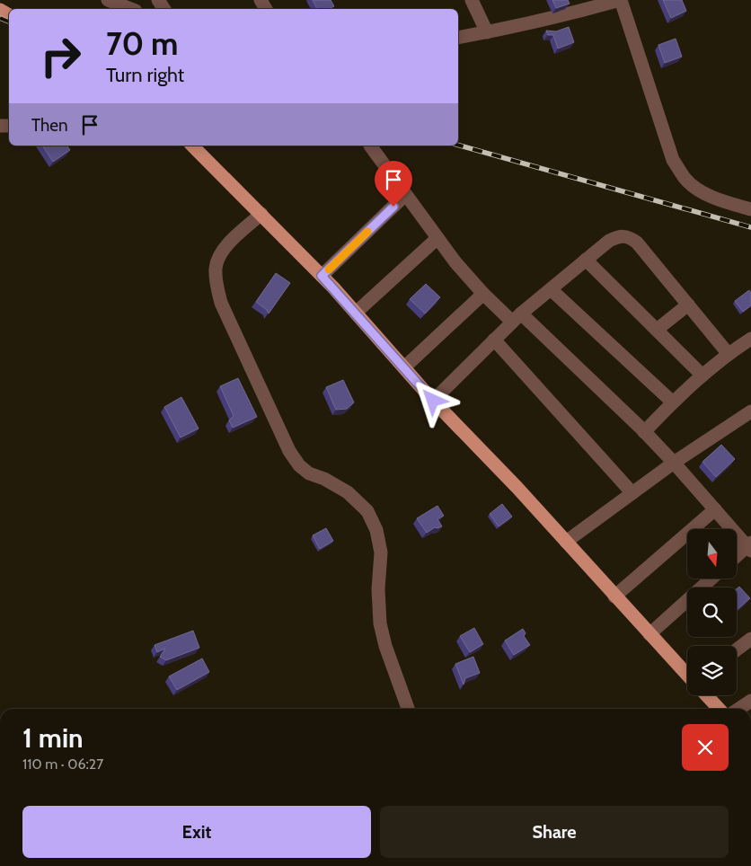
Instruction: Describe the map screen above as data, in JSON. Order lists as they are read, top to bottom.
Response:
{
  "north": "bottom",
  "page": {
    "turn": ["70 m", "Turn right"],
    "then": "Then",
    "heading": ["1 min", "110 m · 06:27"],
    "buttons": ["Exit", "Share"]
  }
}
